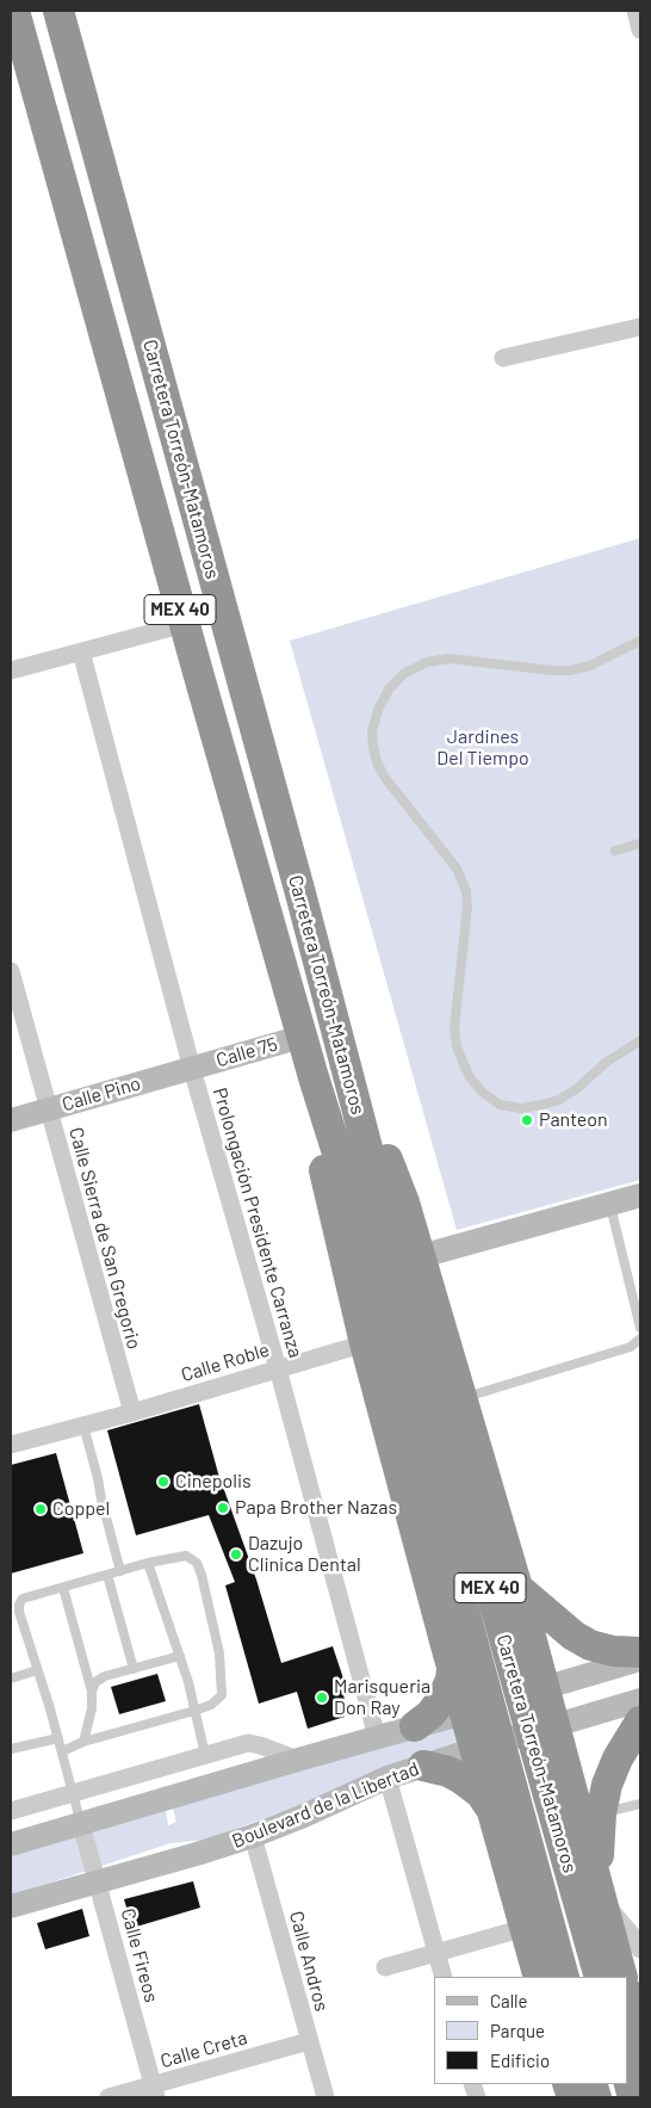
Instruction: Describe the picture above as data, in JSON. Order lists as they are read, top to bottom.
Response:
{
  "streets": {
    "highway": ["Carretera Torreón-Matamoros", "MEX 40"],
    "main road": ["Calle 75", "Calle Pino", "Boulevard de la Libertad"],
    "street": [
      "Prolongación Presidente Carranza",
      "Calle Sierra de San Gregorio",
      "Calle Roble",
      "Calle Fireos",
      "Calle Andros",
      "Calle Creta"
    ]
  },
  "crossings": [
    ["Carretera Torreón-Matamoros", "MEX 40"],
    ["MEX 40", "Calle 75"],
    ["Calle 75", "Calle Pino"],
    ["Calle 75", "Prolongación Presidente Carranza"],
    ["Calle Pino", "Prolongación Presidente Carranza"],
    ["Calle Pino", "Calle Sierra de San Gregorio"],
    ["Prolongación Presidente Carranza", "Calle Roble"],
    ["Prolongación Presidente Carranza", "Boulevard de la Libertad"],
    ["Calle Sierra de San Gregorio", "Calle Roble"],
    ["Boulevard de la Libertad", "Calle Fireos"],
    ["Boulevard de la Libertad", "Calle Andros"],
    ["Calle Fireos", "Calle Creta"],
    ["Calle Andros", "Calle Creta"]
  ],
  "parks": ["Jardines Del Tiempo"],
  "places": [
    "Panteon",
    "Cinepolis",
    "Papa Brother Nazas",
    "Coppel",
    "Dazujo Clinica Dental",
    "Marisqueria Don Ray"
  ],
  "legend": ["Calle", "Parque", "Edificio"]
}
